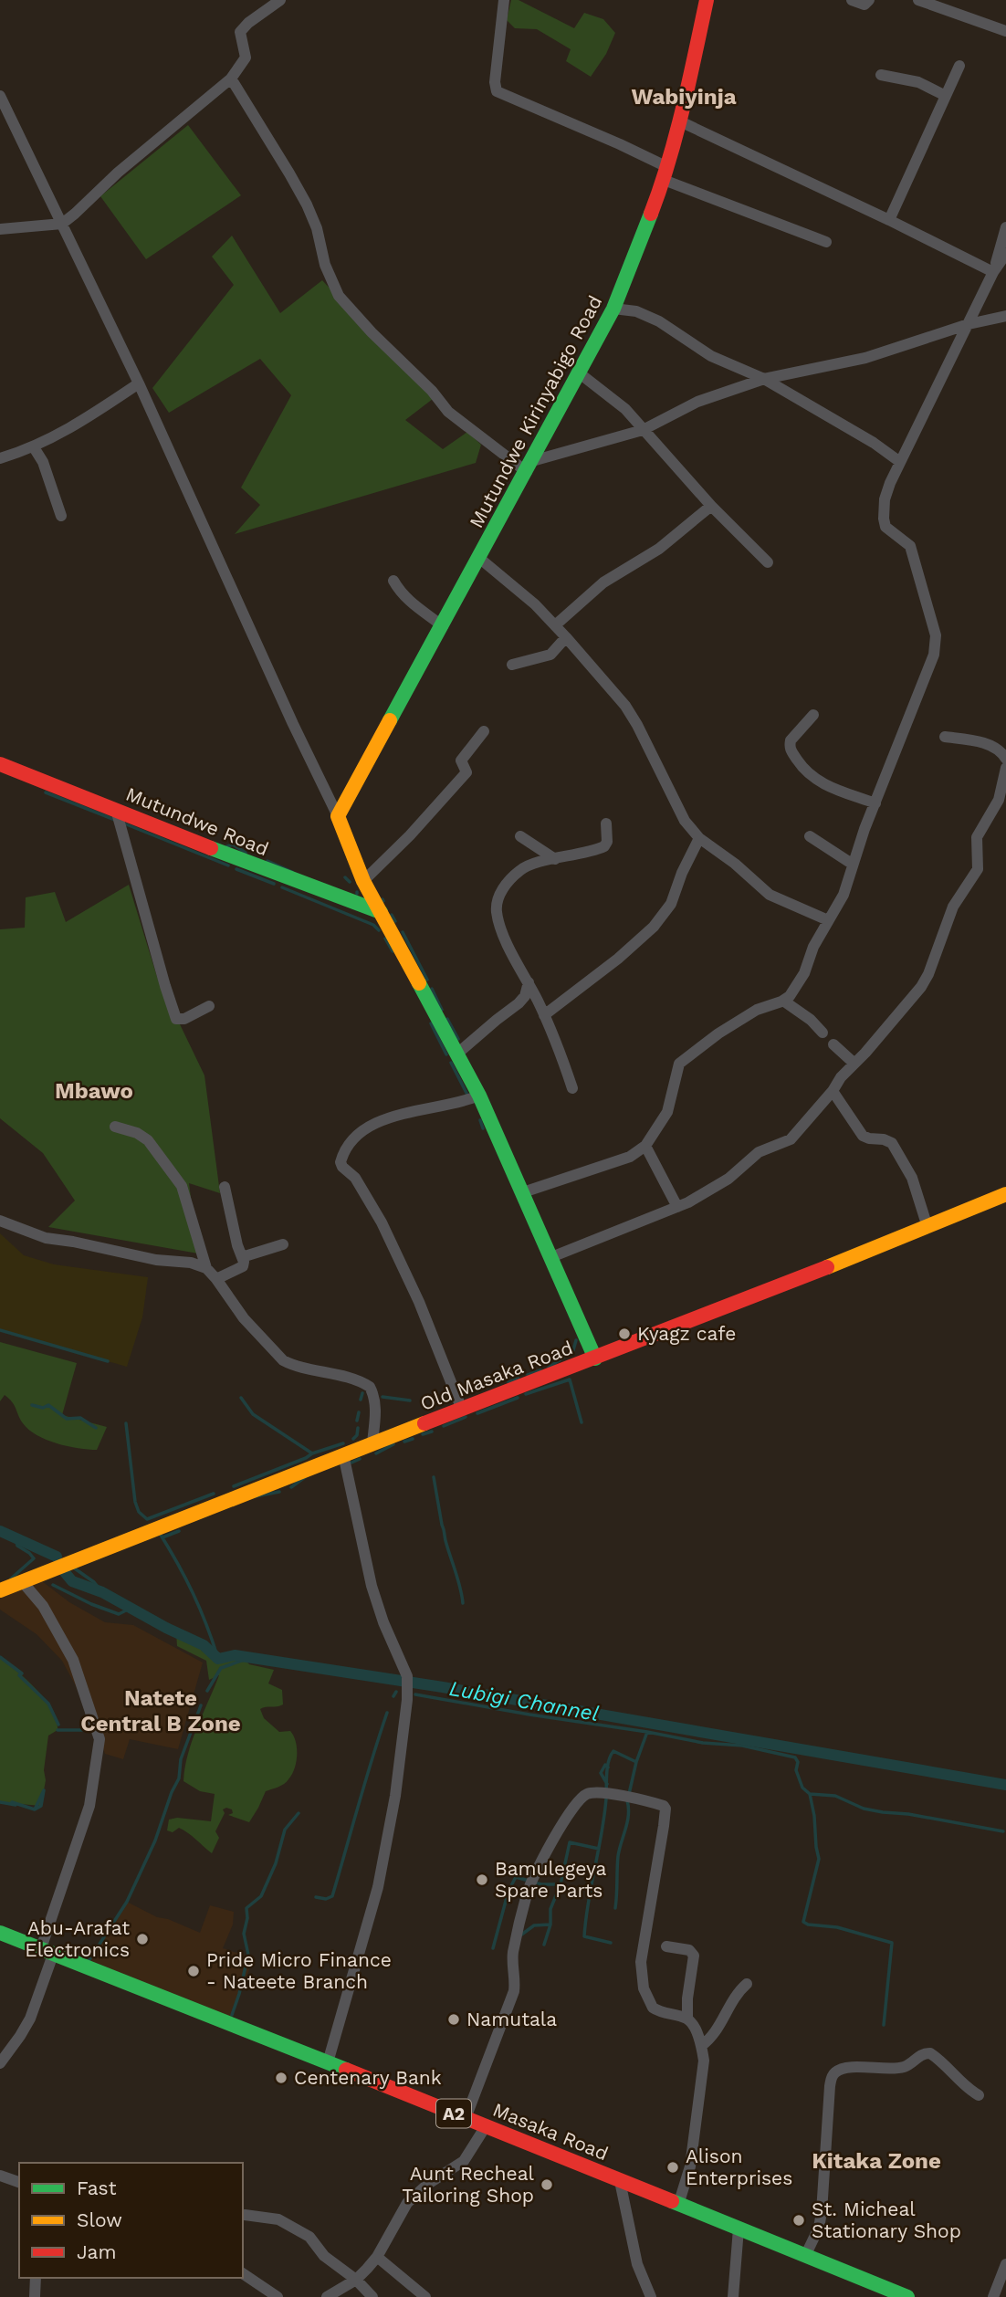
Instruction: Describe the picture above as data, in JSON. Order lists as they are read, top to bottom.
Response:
{
  "streets": {
    "main road": [
      "Mutundwe Kirinyabigo Road",
      "Mutundwe Road",
      "Old Masaka Road",
      "A2",
      "Masaka Road"
    ]
  },
  "districts": [
    "Wabiyinja",
    "Mbawo",
    "Natete Central B Zone",
    "Kitaka Zone"
  ],
  "water": ["Lubigi Channel"],
  "places": [
    "Kyagz cafe",
    "Bamulegeya Spare Parts",
    "Abu-Arafat Electronics",
    "Pride Micro Finance - Nateete Branch",
    "Namutala",
    "Centenary Bank",
    "Alison Enterprises",
    "Aunt Recheal Tailoring Shop",
    "St. Micheal Stationary Shop"
  ],
  "legend": ["Fast", "Slow", "Jam"]
}
